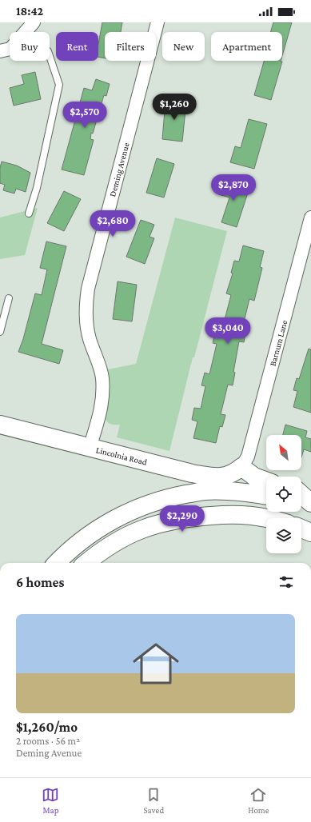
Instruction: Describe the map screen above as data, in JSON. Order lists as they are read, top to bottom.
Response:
{
  "streets": {
    "main road": ["Lincolnia Road"],
    "street": ["Deming Avenue", "Barnum Lane"]
  },
  "crossings": [
    ["Deming Avenue", "Lincolnia Road"],
    ["Barnum Lane", "Lincolnia Road"]
  ],
  "north": "top left",
  "page": {
    "status": "18:42",
    "chip": [
      "Buy",
      "Rent",
      "Filters",
      "New",
      "Apartment"
    ],
    "price": [
      "$1,260",
      "$2,570",
      "$2,870",
      "$2,680",
      "$3,040",
      "$2,290"
    ],
    "heading": "6 homes",
    "list": [
      {
        "name": "$1,260/mo",
        "note": "2 rooms · 56 m² · Deming Avenue"
      }
    ],
    "tabs": ["Map", "Saved", "Home"]
  }
}
